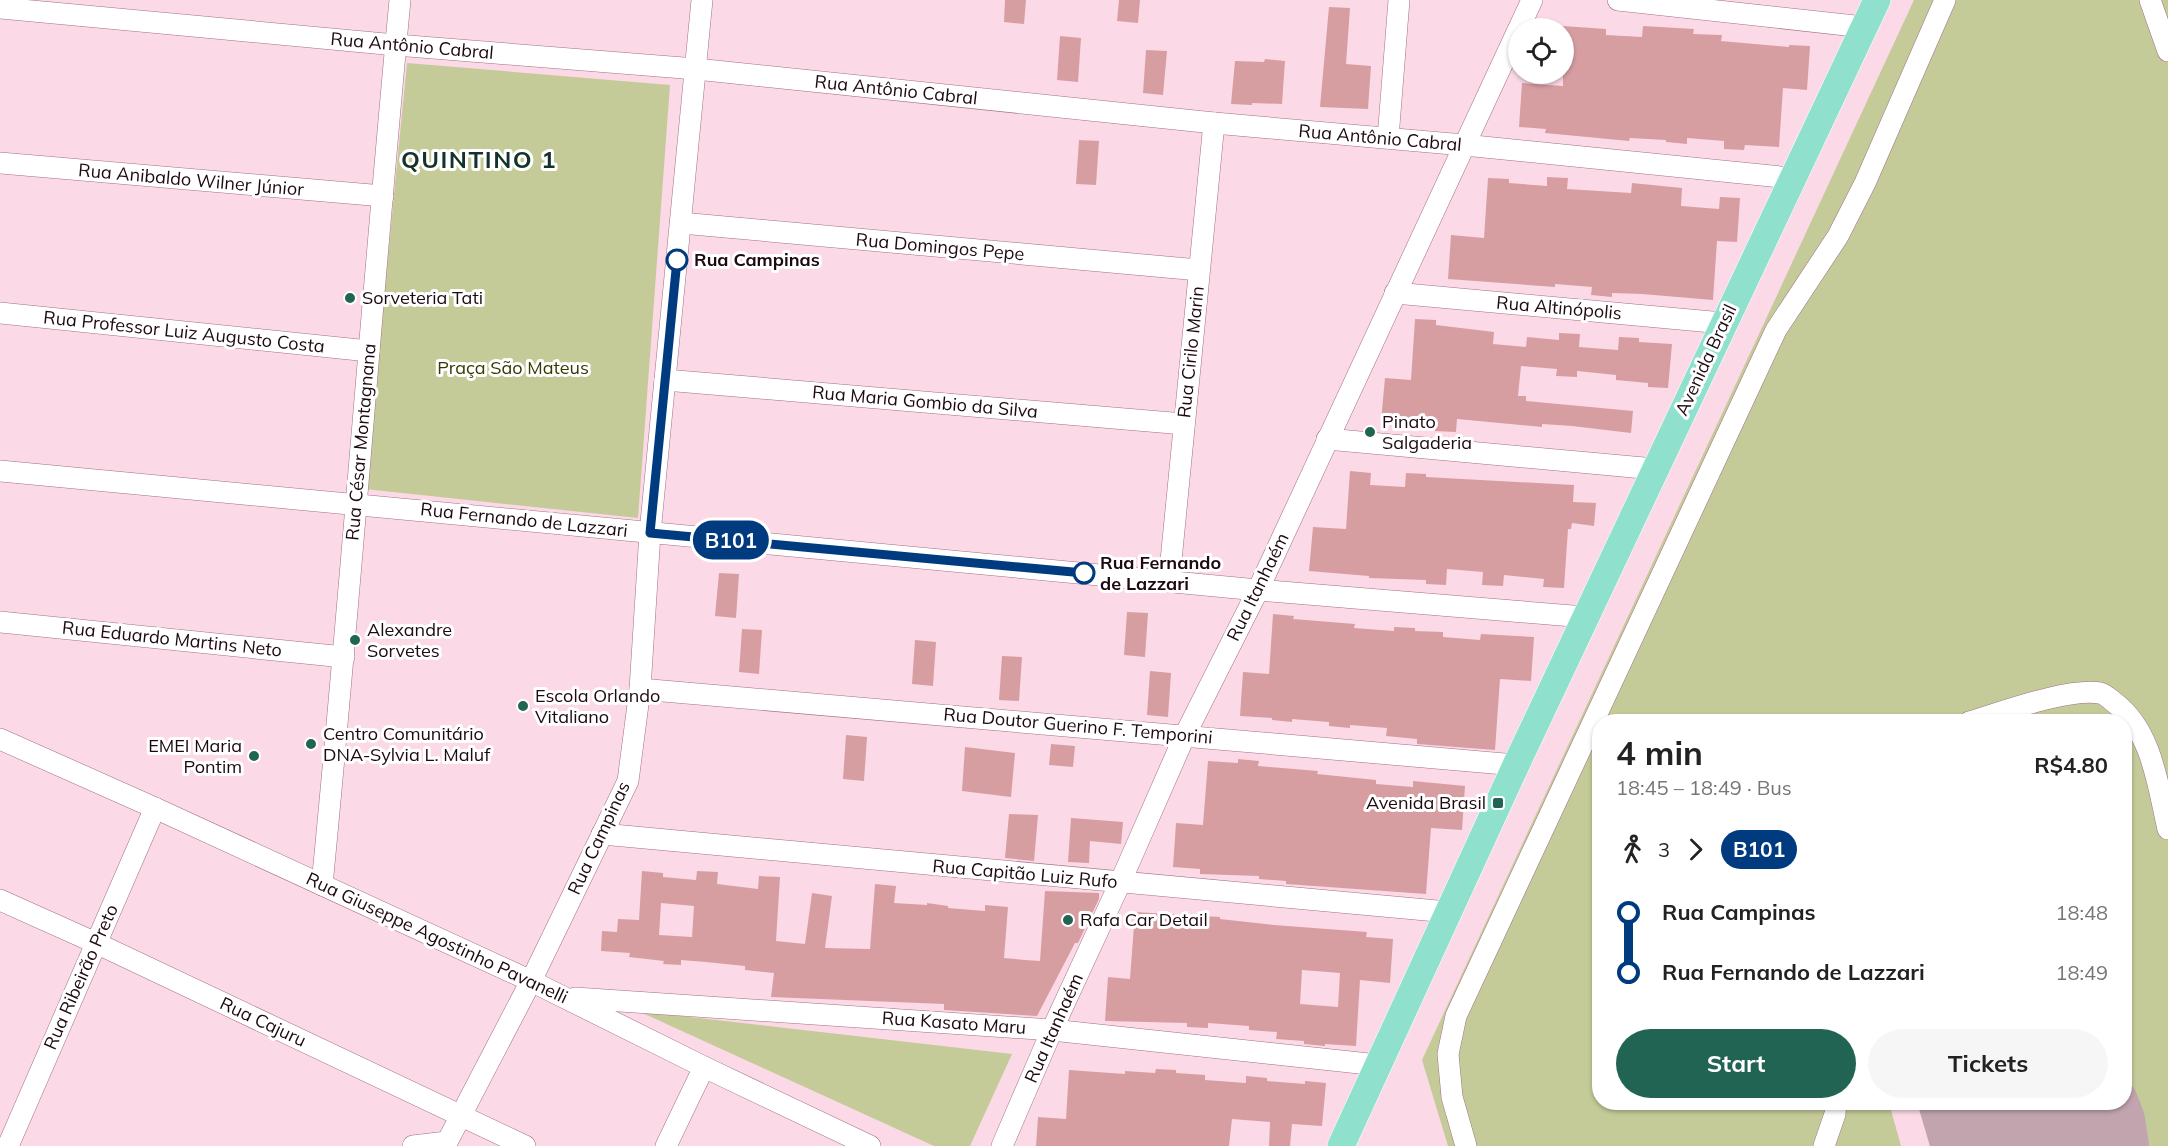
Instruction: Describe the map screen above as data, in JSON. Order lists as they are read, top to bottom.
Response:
{
  "streets": {
    "main road": ["Avenida Brasil"],
    "street": [
      "Rua Antônio Cabral",
      "Rua Anibaldo Wilner Júnior",
      "Rua Domingos Pepe",
      "Rua Altinópolis",
      "Rua Professor Luiz Augusto Costa",
      "Rua Cirilo Marin",
      "Rua Maria Gombio da Silva",
      "Rua César Montagnana",
      "Rua Fernando de Lazzari",
      "Rua Itanhaém",
      "Rua Eduardo Martins Neto",
      "Rua Doutor Guerino F. Temporini",
      "Rua Campinas",
      "Rua Capitão Luiz Rufo",
      "Rua Giuseppe Agostinho Pavanelli",
      "Rua Ribeirão Preto",
      "Rua Cajuru",
      "Rua Kasato Maru"
    ]
  },
  "crossings": [
    ["Rua Antônio Cabral", "Rua Cirilo Marin"],
    ["Rua Antônio Cabral", "Avenida Brasil"],
    ["Rua Antônio Cabral", "Rua César Montagnana"],
    ["Rua Antônio Cabral", "Rua Itanhaém"],
    ["Rua Antônio Cabral", "Rua Campinas"],
    ["Rua Anibaldo Wilner Júnior", "Rua César Montagnana"],
    ["Rua Domingos Pepe", "Rua Cirilo Marin"],
    ["Rua Domingos Pepe", "Rua Campinas"],
    ["Rua Altinópolis", "Avenida Brasil"],
    ["Rua Altinópolis", "Rua Itanhaém"],
    ["Rua Professor Luiz Augusto Costa", "Rua César Montagnana"],
    ["Rua Cirilo Marin", "Rua Maria Gombio da Silva"],
    ["Rua Cirilo Marin", "Rua Fernando de Lazzari"],
    ["Avenida Brasil", "Rua Fernando de Lazzari"],
    ["Avenida Brasil", "Rua Doutor Guerino F. Temporini"],
    ["Avenida Brasil", "Rua Capitão Luiz Rufo"],
    ["Avenida Brasil", "Rua Kasato Maru"],
    ["Rua Maria Gombio da Silva", "Rua Campinas"],
    ["Rua César Montagnana", "Rua Fernando de Lazzari"],
    ["Rua César Montagnana", "Rua Eduardo Martins Neto"],
    ["Rua César Montagnana", "Rua Giuseppe Agostinho Pavanelli"],
    ["Rua Fernando de Lazzari", "Rua Itanhaém"],
    ["Rua Fernando de Lazzari", "Rua Campinas"],
    ["Rua Itanhaém", "Rua Doutor Guerino F. Temporini"],
    ["Rua Itanhaém", "Rua Capitão Luiz Rufo"],
    ["Rua Itanhaém", "Rua Kasato Maru"],
    ["Rua Doutor Guerino F. Temporini", "Rua Campinas"],
    ["Rua Campinas", "Rua Capitão Luiz Rufo"],
    ["Rua Campinas", "Rua Giuseppe Agostinho Pavanelli"],
    ["Rua Campinas", "Rua Cajuru"],
    ["Rua Giuseppe Agostinho Pavanelli", "Rua Ribeirão Preto"],
    ["Rua Giuseppe Agostinho Pavanelli", "Rua Kasato Maru"],
    ["Rua Ribeirão Preto", "Rua Cajuru"]
  ],
  "districts": ["QUINTINO 1"],
  "parks": ["Praça São Mateus"],
  "places": {
    "other": [
      "Rua Campinas",
      "Sorveteria Tati",
      "Pinato Salgaderia",
      "Rua Fernando de Lazzari",
      "Alexandre Sorvetes",
      "Escola Orlando Vitaliano",
      "Centro Comunitário DNA-Sylvia L. Maluf",
      "EMEI Maria Pontim",
      "Rafa Car Detail"
    ],
    "transit": ["Avenida Brasil"]
  },
  "lines": ["bus line B101"],
  "page": {
    "on_map": "B101",
    "heading": ["4 min", "18:45 – 18:49 · Bus", "R$4.80"],
    "legs": ["3", "B101"],
    "list": [
      {
        "name": "Rua Campinas",
        "value": "18:48"
      },
      {
        "name": "Rua Fernando de Lazzari",
        "value": "18:49"
      }
    ],
    "buttons": ["Start", "Tickets"]
  }
}
